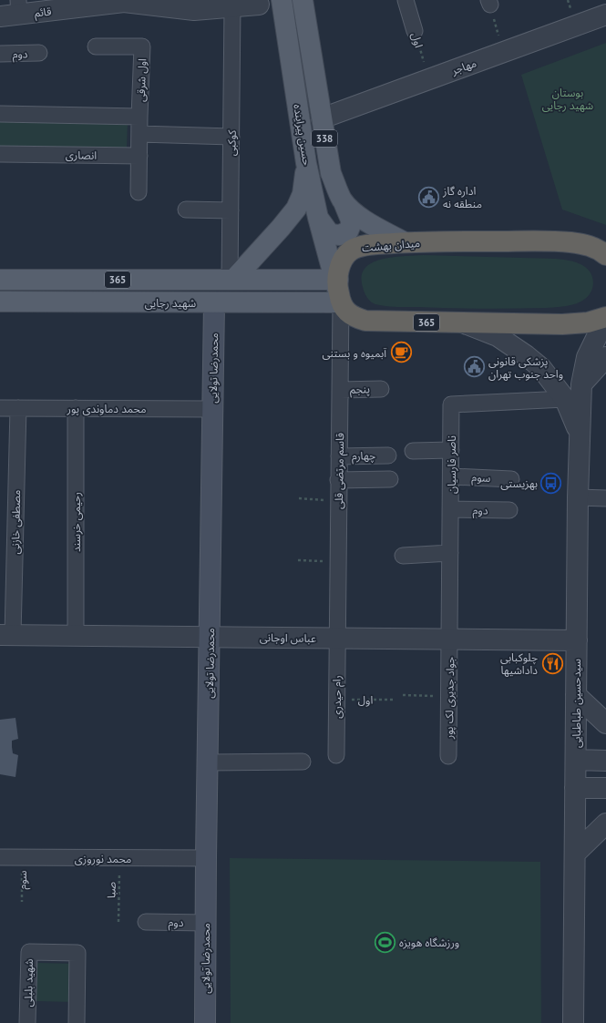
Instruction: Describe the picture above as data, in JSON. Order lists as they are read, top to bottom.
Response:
{
  "streets": {
    "highway": ["میدان بهشت", "365"],
    "main road": [
      "حسین پیراینده",
      "338",
      "شهید رجایی",
      "محمدرضا تولایی"
    ],
    "street": [
      "قائم",
      "اول",
      "دوم",
      "مهاجر",
      "اول شرقی",
      "کوکبی",
      "انصاری",
      "پنجم",
      "محمد دماوندی پور",
      "چهارم",
      "ناصر فارسیان",
      "قاسم مرتضی قلی",
      "سوم",
      "مصطفی خازنی",
      "رحیمی خرسند",
      "عباس اوجانی",
      "رام حیدری",
      "جواد جدیری لک پور",
      "سیدحسین طباطبایی",
      "محمد نوروزی",
      "شهید بلبلی"
    ],
    "path": ["صبا"]
  },
  "crossings": [
    ["قائم", "کوکبی"],
    ["اول", "مهاجر"],
    ["اول", "رام حیدری"],
    ["دوم", "محمدرضا تولایی"],
    ["دوم", "ناصر فارسیان"],
    ["مهاجر", "حسین پیراینده"],
    ["حسین پیراینده", "میدان بهشت"],
    ["حسین پیراینده", "365"],
    ["حسین پیراینده", "شهید رجایی"],
    ["حسین پیراینده", "قاسم مرتضی قلی"],
    ["کوکبی", "365"],
    ["میدان بهشت", "365"],
    ["میدان بهشت", "شهید رجایی"],
    ["میدان بهشت", "قاسم مرتضی قلی"],
    ["365", "شهید رجایی"],
    ["365", "قاسم مرتضی قلی"],
    ["365", "سیدحسین طباطبایی"],
    ["شهید رجایی", "محمدرضا تولایی"],
    ["شهید رجایی", "قاسم مرتضی قلی"],
    ["محمدرضا تولایی", "محمد دماوندی پور"],
    ["محمدرضا تولایی", "عباس اوجانی"],
    ["محمدرضا تولایی", "محمد نوروزی"],
    ["پنجم", "قاسم مرتضی قلی"],
    ["محمد دماوندی پور", "مصطفی خازنی"],
    ["محمد دماوندی پور", "رحیمی خرسند"],
    ["چهارم", "قاسم مرتضی قلی"],
    ["ناصر فارسیان", "سوم"],
    ["ناصر فارسیان", "عباس اوجانی"],
    ["ناصر فارسیان", "جواد جدیری لک پور"],
    ["قاسم مرتضی قلی", "عباس اوجانی"],
    ["قاسم مرتضی قلی", "رام حیدری"],
    ["سوم", "محمد نوروزی"],
    ["مصطفی خازنی", "عباس اوجانی"],
    ["رحیمی خرسند", "عباس اوجانی"],
    ["عباس اوجانی", "رام حیدری"],
    ["عباس اوجانی", "جواد جدیری لک پور"],
    ["عباس اوجانی", "سیدحسین طباطبایی"],
    ["محمد نوروزی", "صبا"]
  ],
  "parks": ["بوستان شهید رجایی"],
  "places": {
    "public building": ["اداره گاز منطقه نه", "پزشکی قانونی واحد جنوب تهران"],
    "cafe": ["آبمیوه و بستنی"],
    "bus stop": ["بهزیستی"],
    "restaurant": ["چلوکبابی داداشیها"],
    "sports": ["ورزشگاه هویزه"]
  }
}
